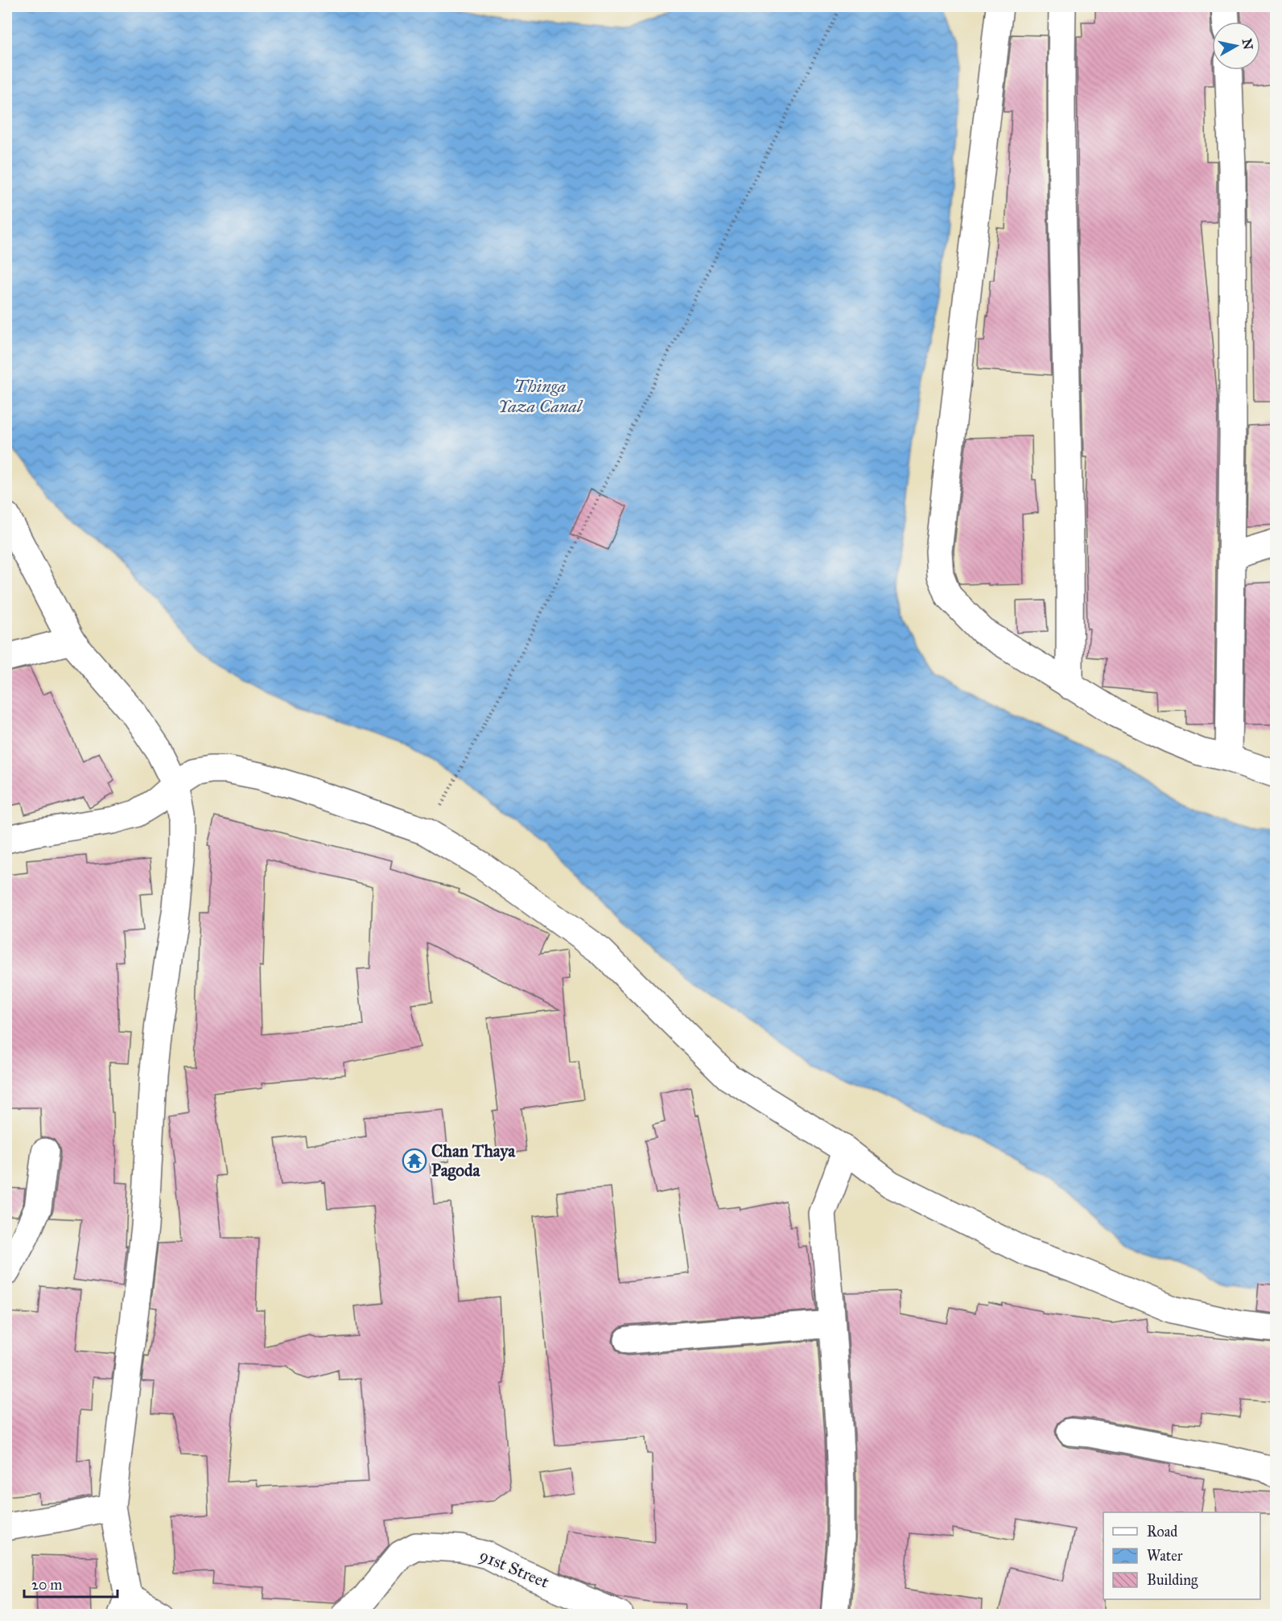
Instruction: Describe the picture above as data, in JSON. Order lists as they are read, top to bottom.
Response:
{
  "streets": {
    "street": ["91st Street"]
  },
  "water": ["Thinga Yaza Canal"],
  "places": {
    "temple": ["Chan Thaya Pagoda"]
  },
  "legend": ["Road", "Water", "Building"],
  "scale_bar": "20 m",
  "north": "right"
}
